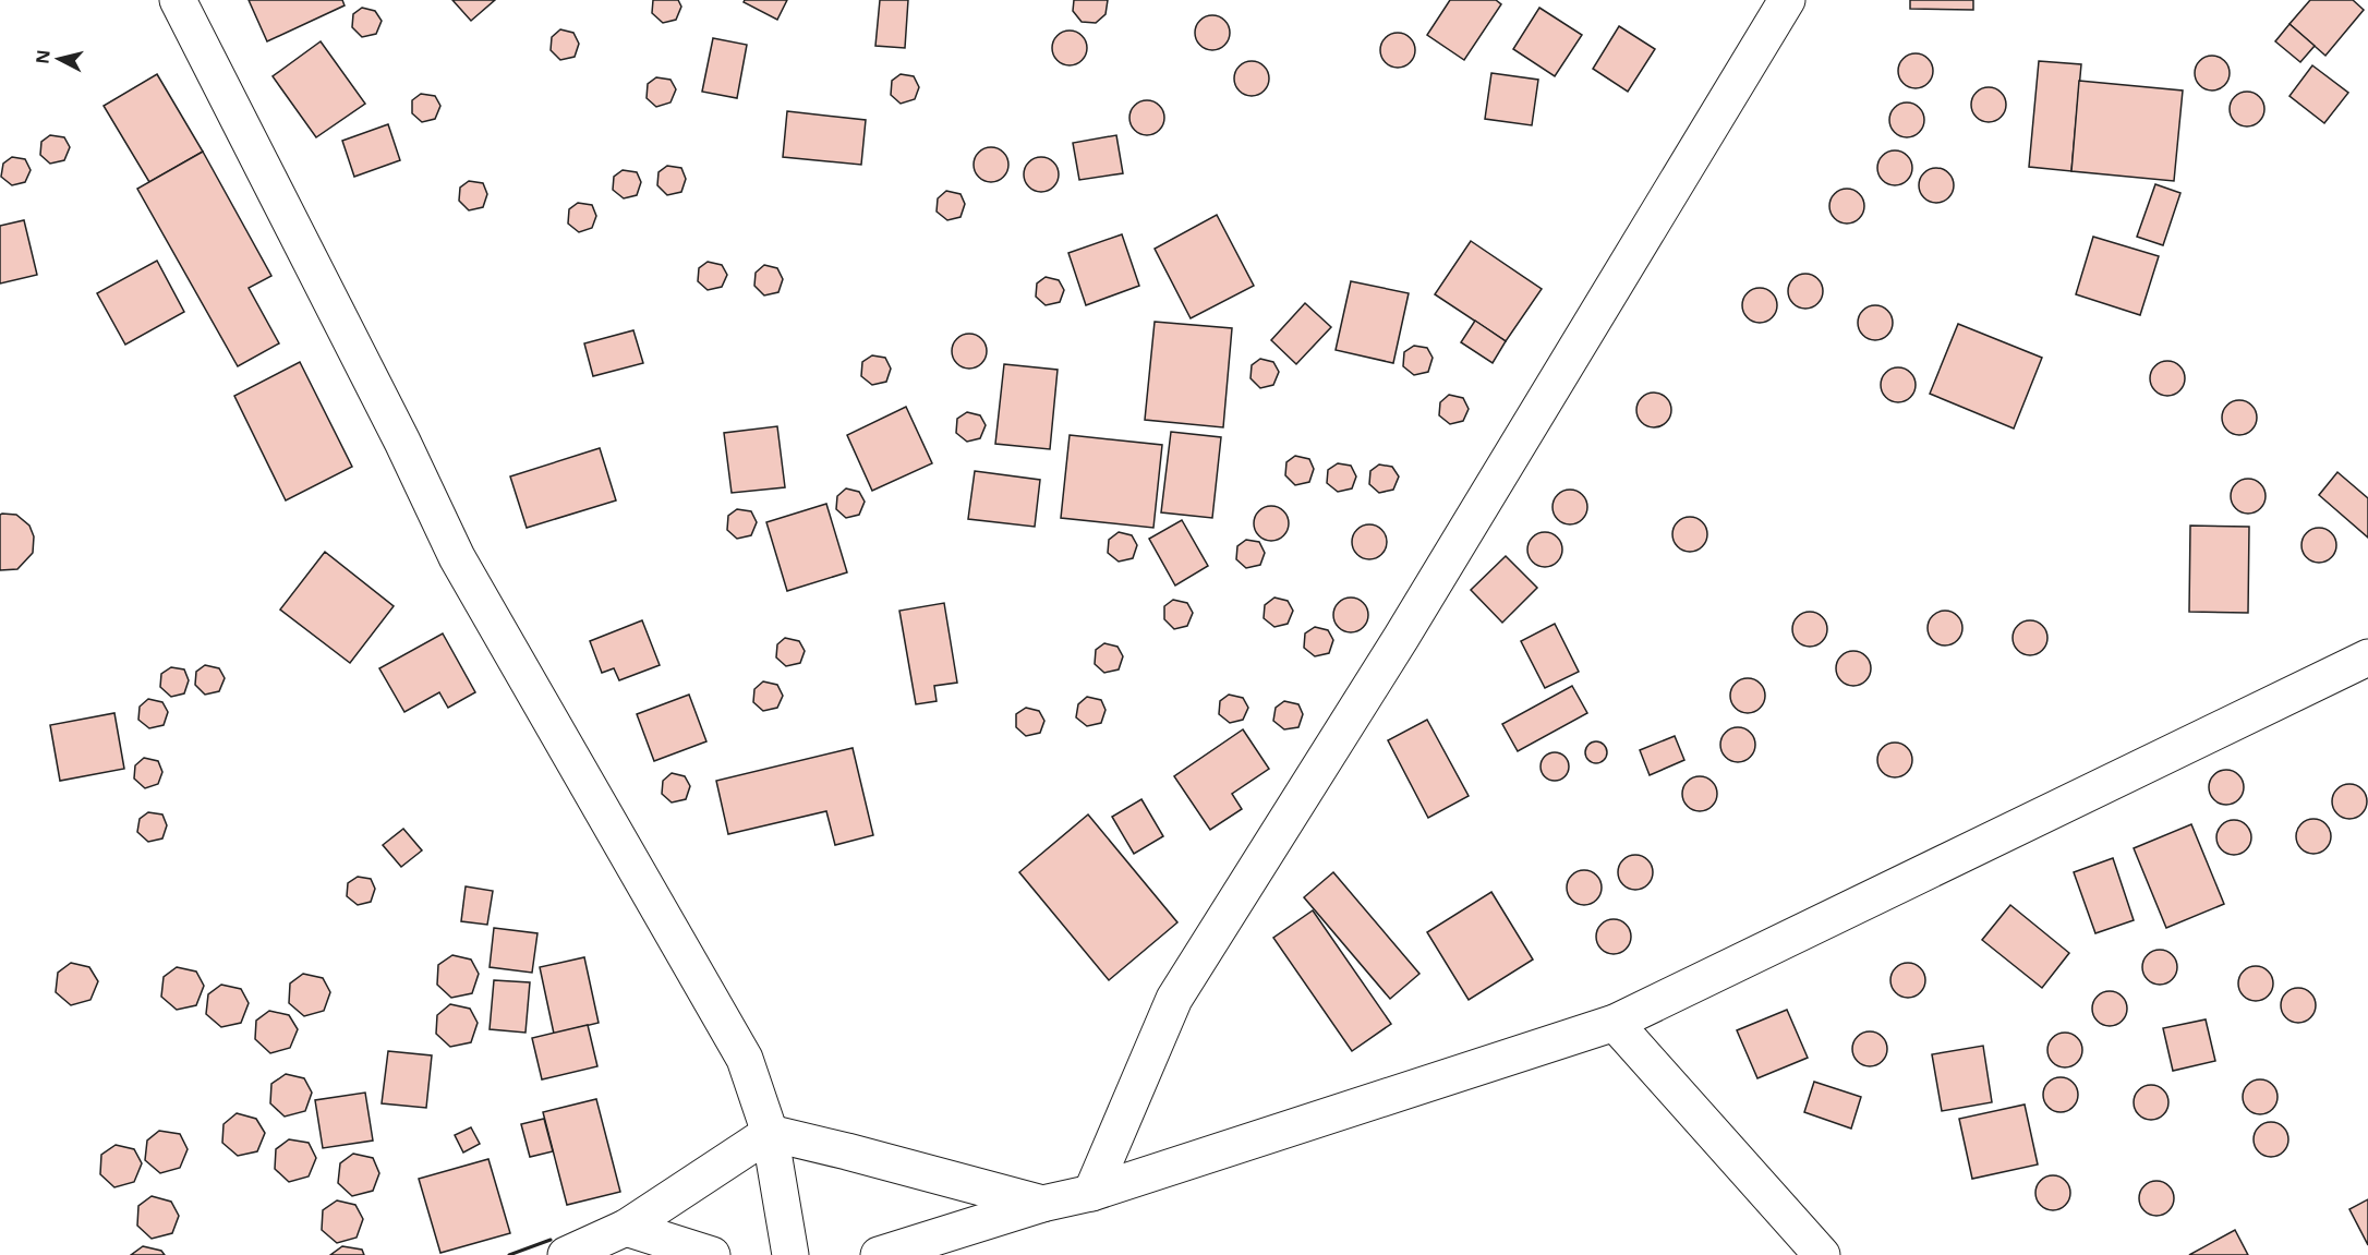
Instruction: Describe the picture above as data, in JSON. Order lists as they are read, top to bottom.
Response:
{
  "north": "left"
}
